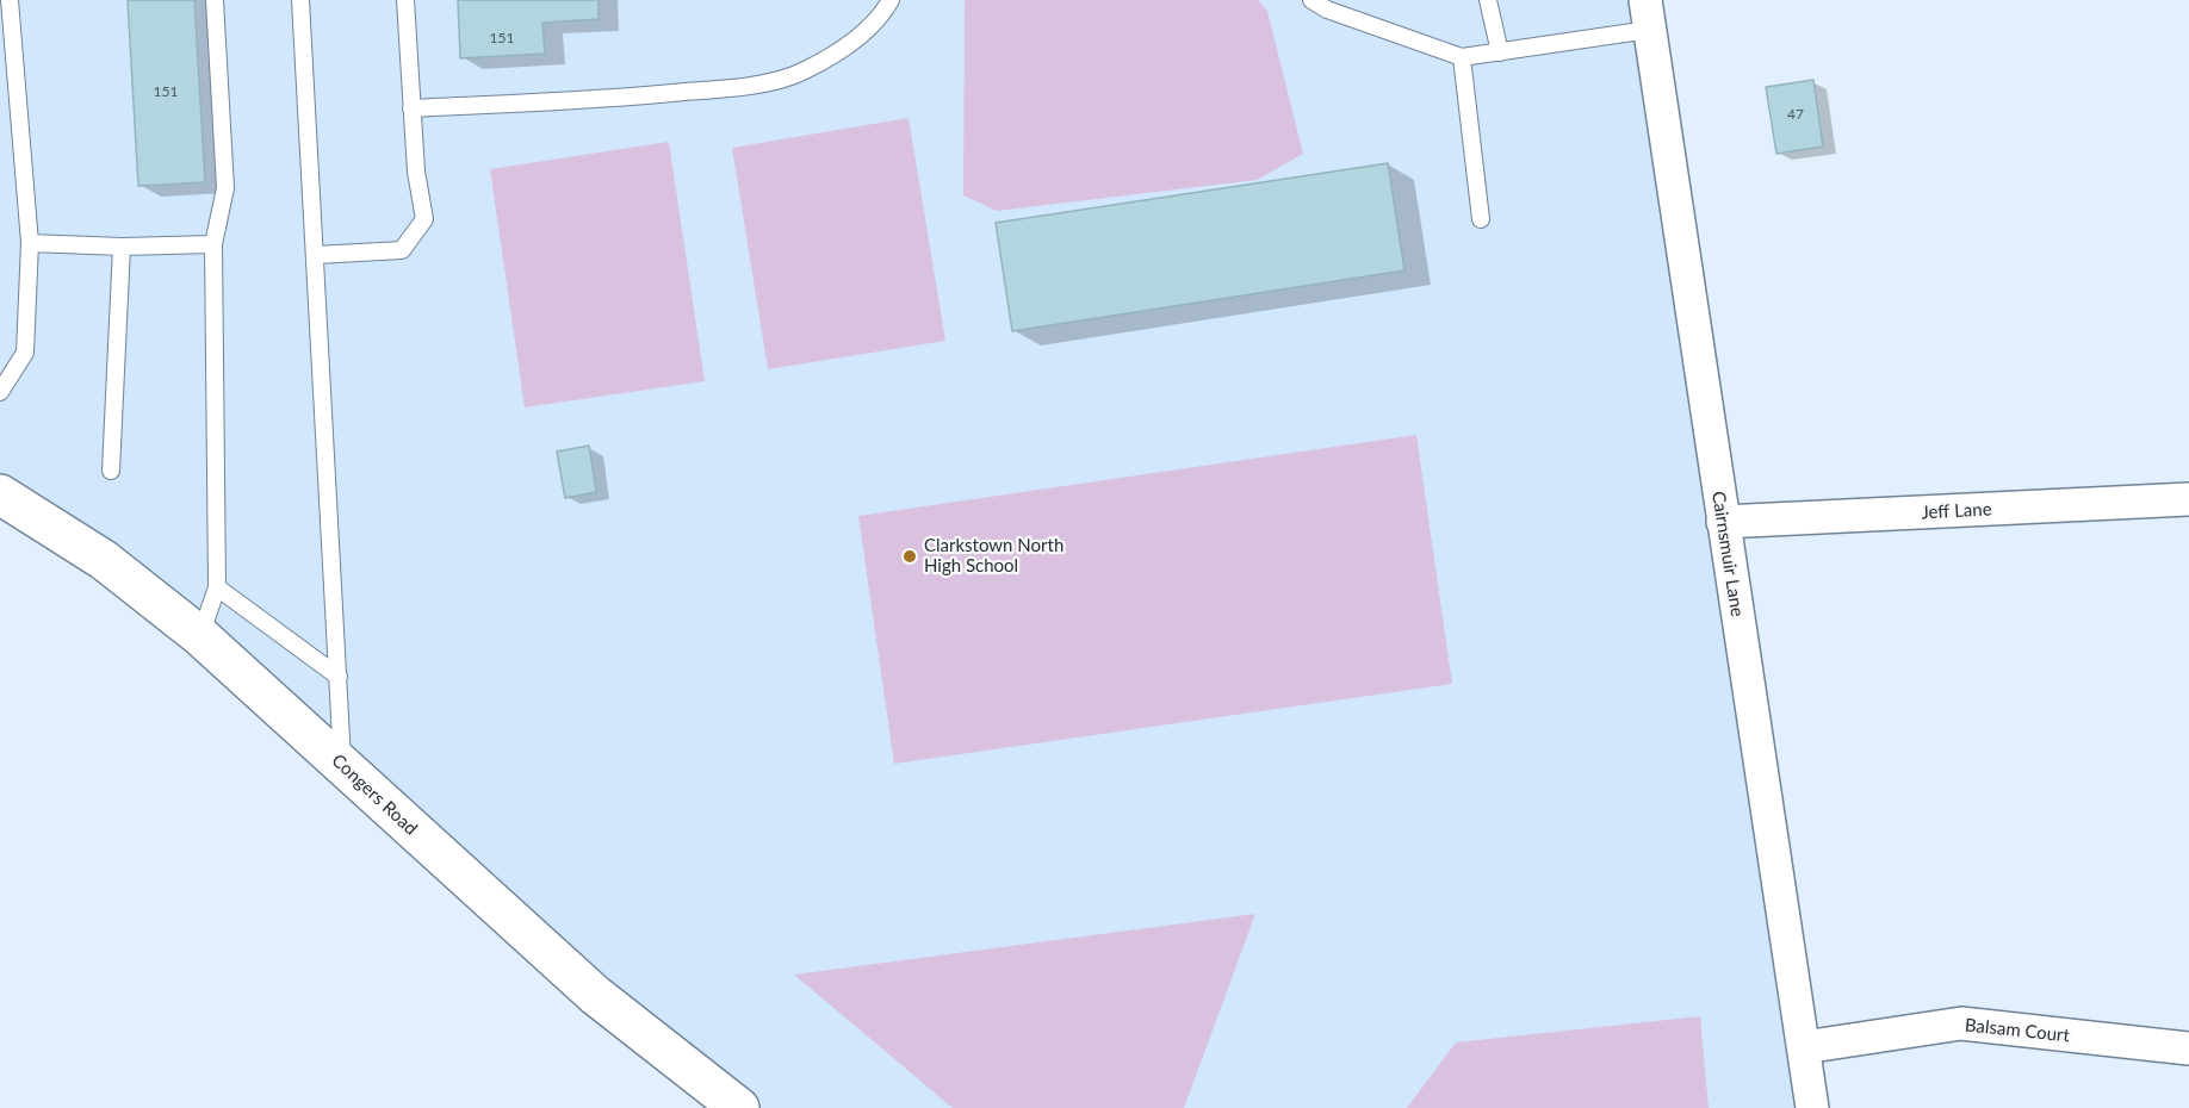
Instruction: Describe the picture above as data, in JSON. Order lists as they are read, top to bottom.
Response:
{
  "streets": {
    "street": [
      "Jeff Lane",
      "Cairnsmuir Lane",
      "Congers Road",
      "Balsam Court"
    ]
  },
  "crossings": [
    ["Jeff Lane", "Cairnsmuir Lane"],
    ["Cairnsmuir Lane", "Balsam Court"]
  ],
  "places": ["Clarkstown North High School"],
  "house_numbers": ["151", "151", "47"]
}
